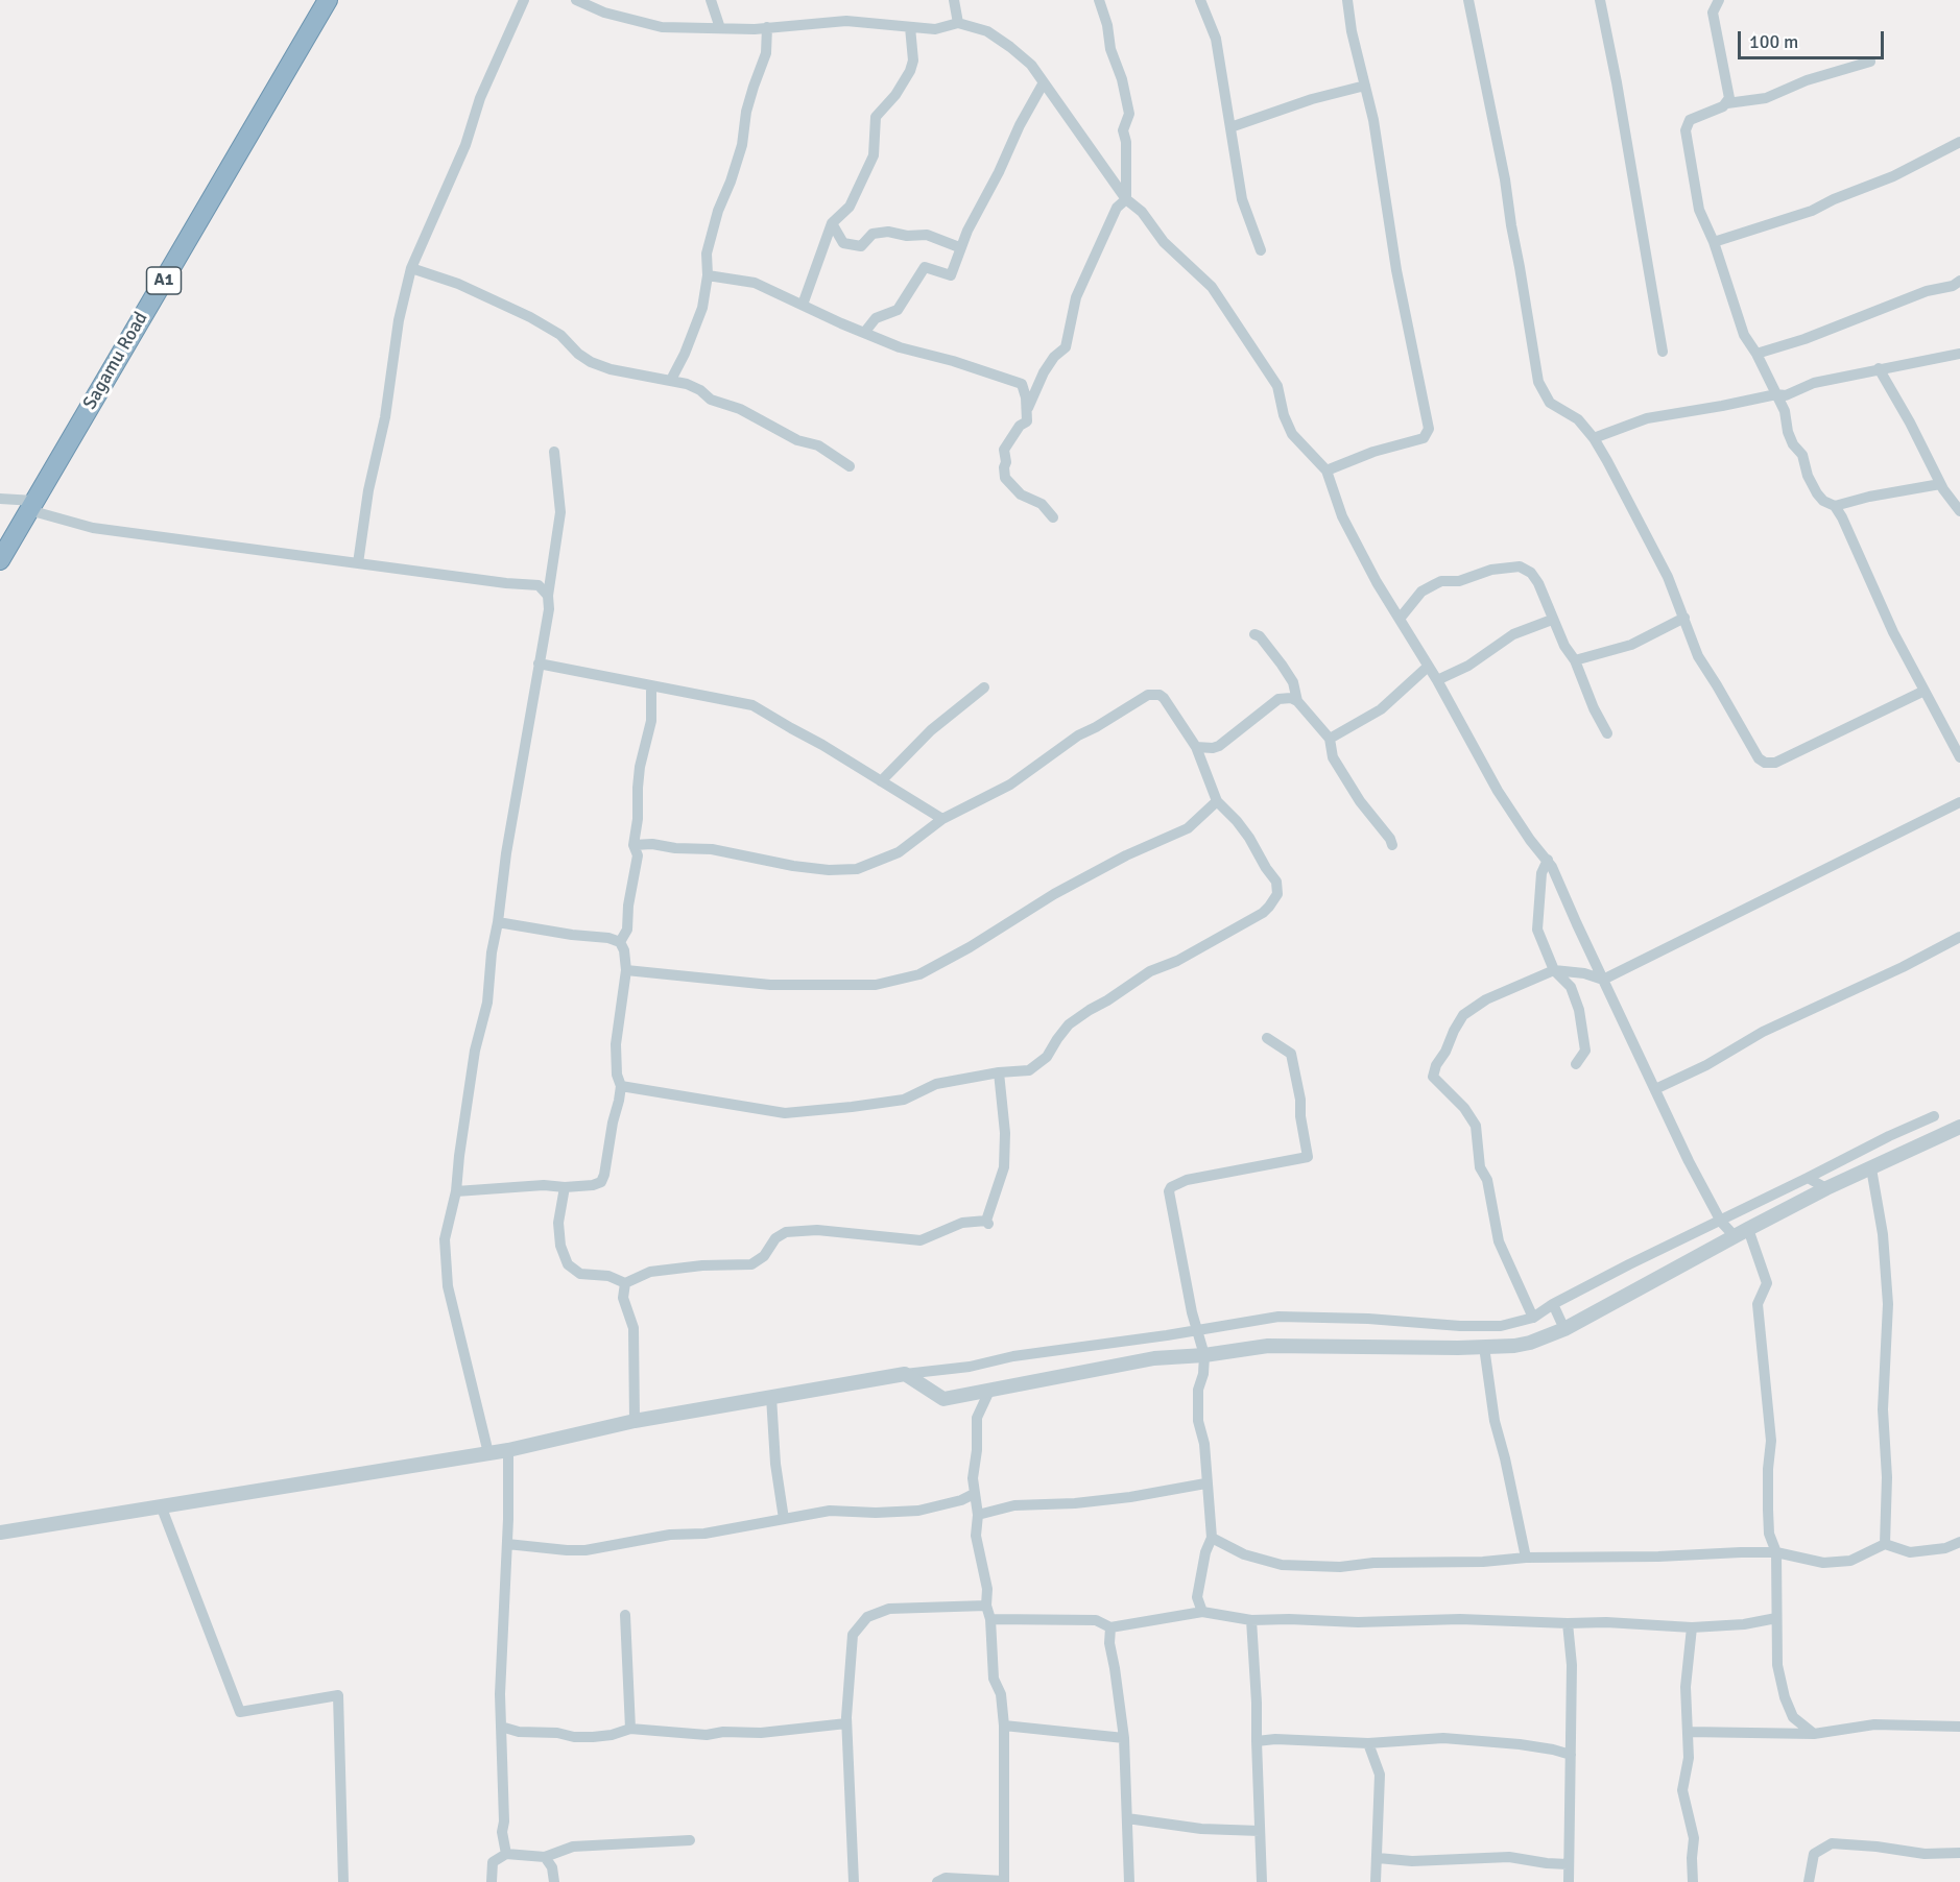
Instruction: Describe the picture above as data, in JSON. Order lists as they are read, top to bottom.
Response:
{
  "streets": {
    "highway": ["A1", "Sagamu Road"]
  },
  "scale_bar": "100 m"
}
